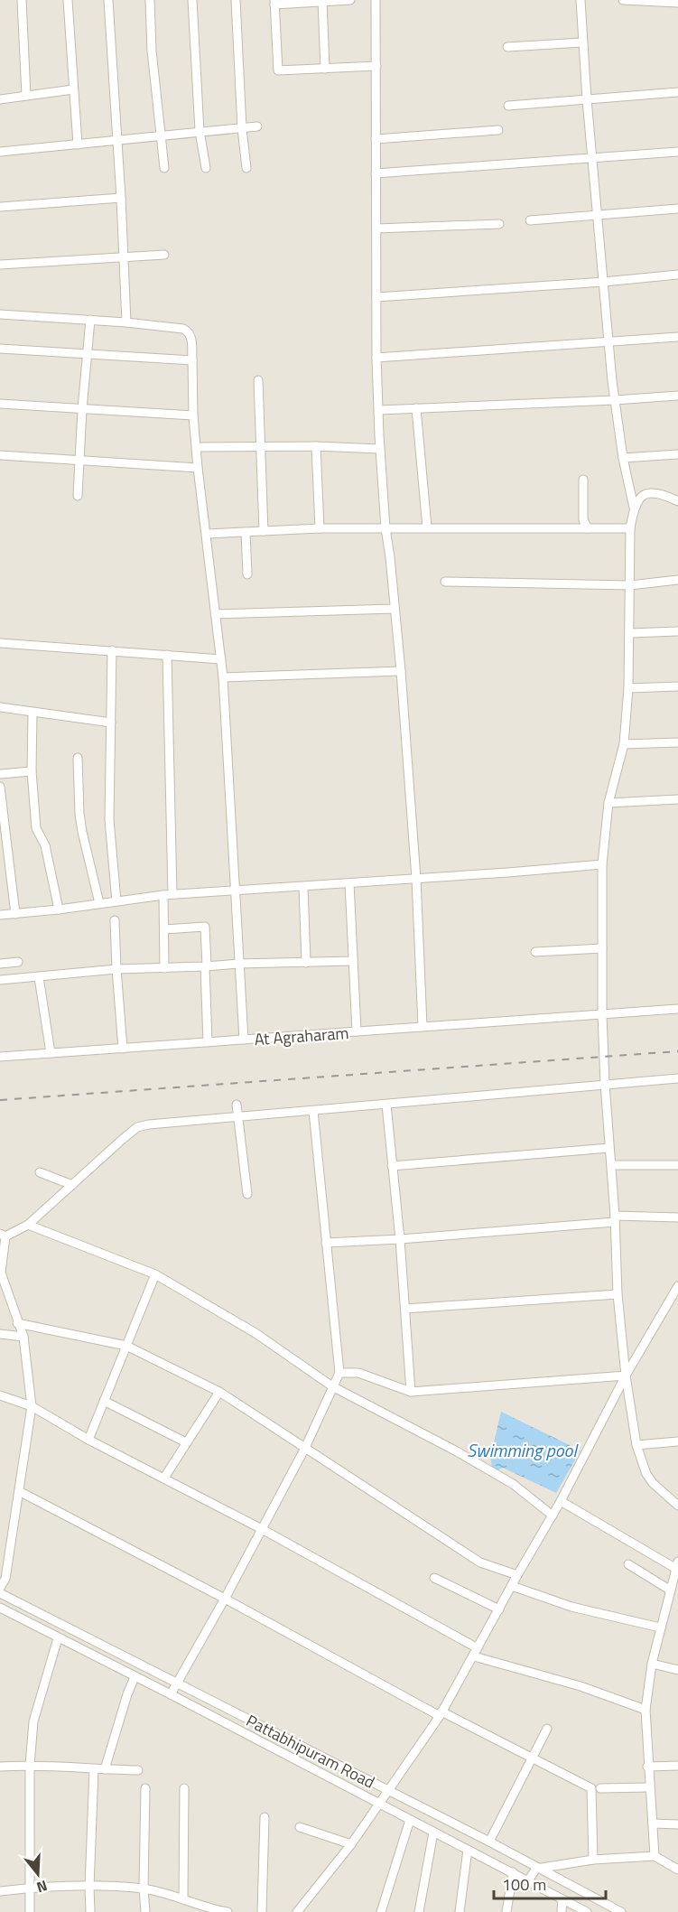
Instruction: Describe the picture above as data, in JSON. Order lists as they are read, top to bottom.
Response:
{
  "streets": {
    "street": ["At Agraharam", "Pattabhipuram Road"]
  },
  "water": ["Swimming pool"],
  "scale_bar": "100 m",
  "north": "bottom"
}
